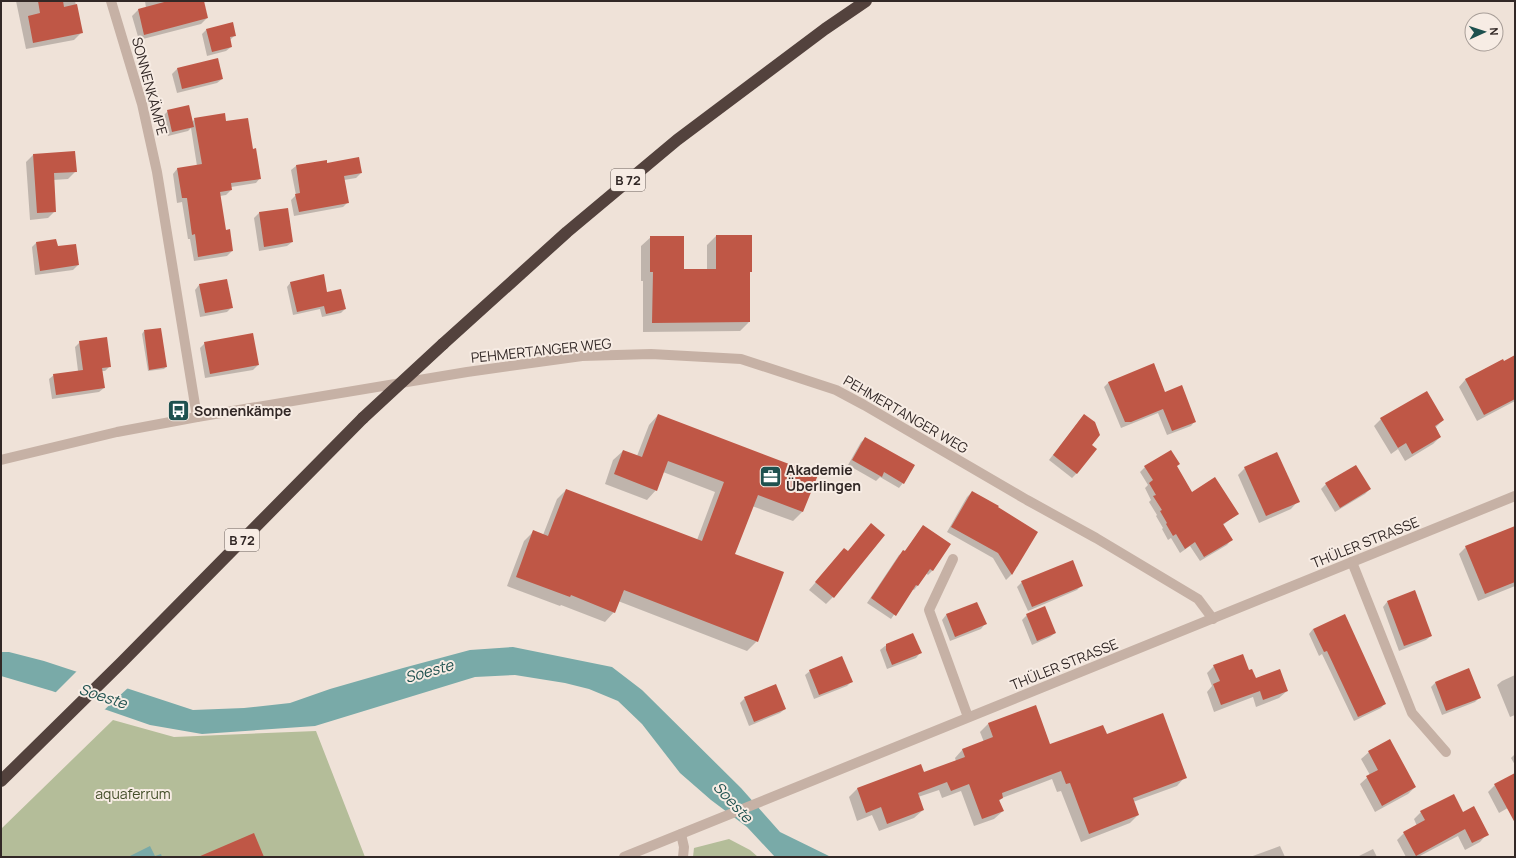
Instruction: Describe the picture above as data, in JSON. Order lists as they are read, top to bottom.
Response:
{
  "streets": {
    "highway": ["B 72"],
    "street": ["SONNENKÄMPE", "PEHMERTANGER WEG", "THÜLER STRASSE"]
  },
  "crossings": [
    ["SONNENKÄMPE", "PEHMERTANGER WEG"],
    ["PEHMERTANGER WEG", "THÜLER STRASSE"]
  ],
  "water": ["Soeste"],
  "parks": ["aquaferrum"],
  "places": {
    "bus stop": ["Sonnenkämpe"],
    "office": ["Akademie Überlingen"]
  },
  "north": "right"
}
